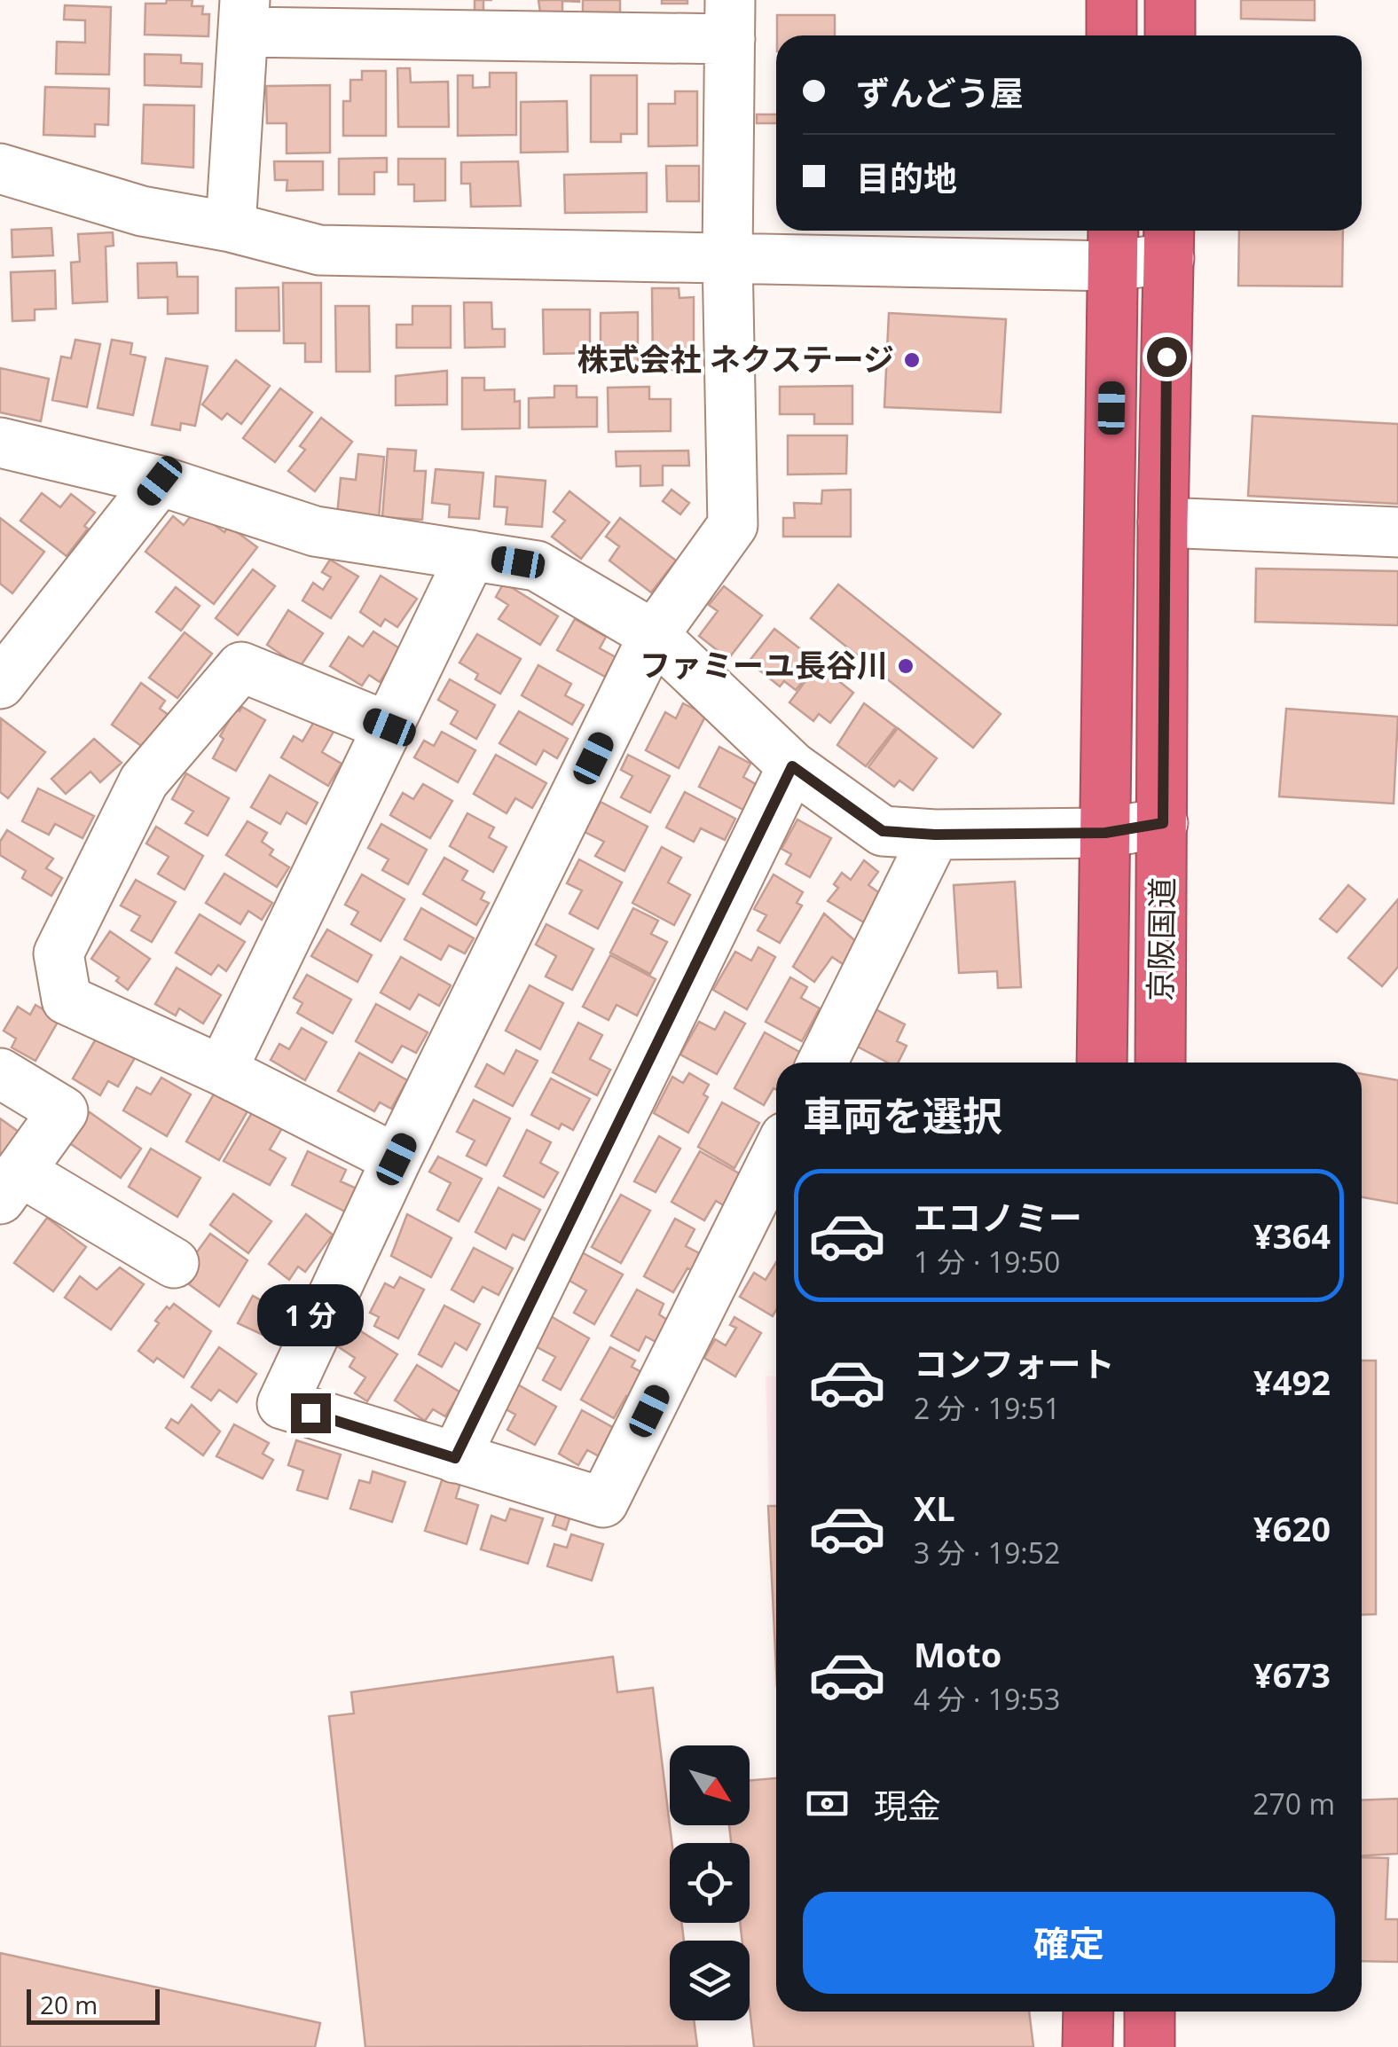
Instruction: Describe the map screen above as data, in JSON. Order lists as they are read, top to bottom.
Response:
{
  "streets": {
    "highway": ["京阪国道"]
  },
  "places": ["株式会社 ネクステージ", "ファミーユ長谷川"],
  "scale_bar": "20 m",
  "north": "bottom right",
  "page": {
    "banner": ["ずんどう屋", "目的地"],
    "heading": "車両を選択",
    "list": [
      {
        "name": "エコノミー",
        "note": "1 分 · 19:50",
        "value": "¥364"
      },
      {
        "name": "コンフォート",
        "note": "2 分 · 19:51",
        "value": "¥492"
      },
      {
        "name": "XL",
        "note": "3 分 · 19:52",
        "value": "¥620"
      },
      {
        "name": "Moto",
        "note": "4 分 · 19:53",
        "value": "¥673"
      }
    ],
    "bubble": "1 分",
    "pay": ["現金", "270 m"],
    "buttons": "確定",
    "scale": "20 m"
  }
}
